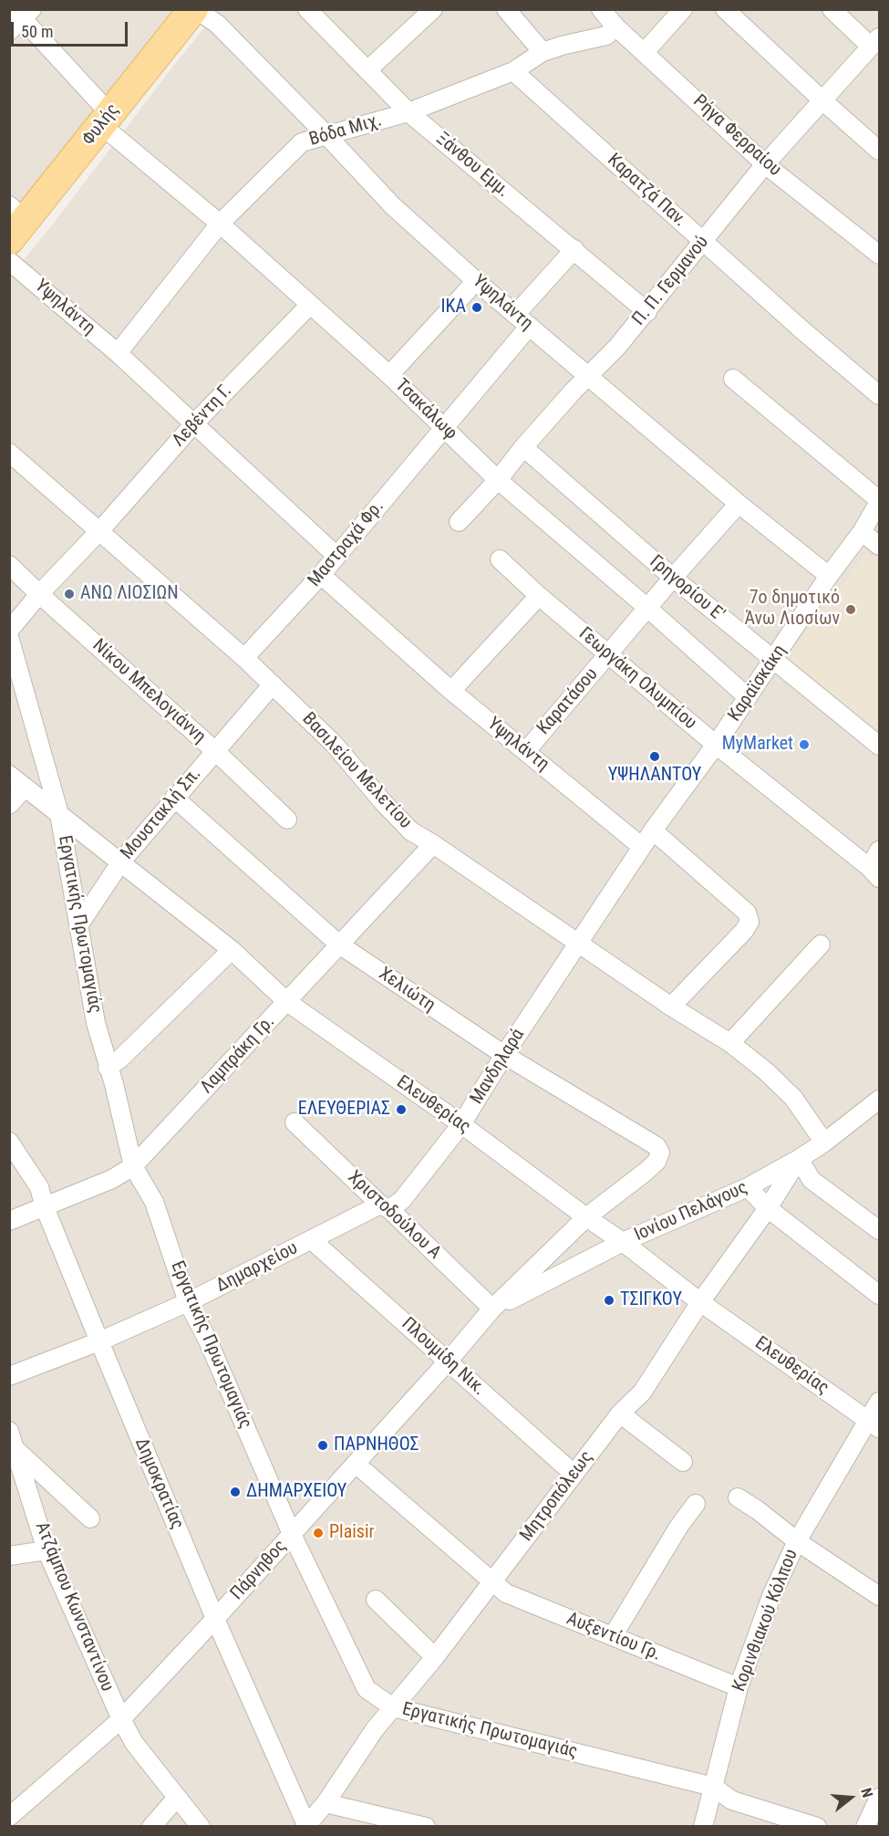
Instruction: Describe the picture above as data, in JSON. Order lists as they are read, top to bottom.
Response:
{
  "streets": {
    "main road": ["Φυλής"],
    "street": [
      "Βόδα Μιχ.",
      "Ρήγα Φερραίου",
      "Ξάνθου Εμμ.",
      "Καρατζά Παν.",
      "Π. Π. Γερμανού",
      "Υψηλάντη",
      "Τσακάλωφ",
      "Λεβέντη Γ.",
      "Μαστραχά Φρ.",
      "Γρηγορίου Ε'",
      "Γεωργάκη Ολυμπίου",
      "Καραϊσκάκη",
      "Νίκου Μπελογιάννη",
      "Καρατάσου",
      "Βασιλείου Μελετίου",
      "Μουστακλή Σπ.",
      "Εργατικής Πρωτομαγιάς",
      "Χελιώτη",
      "Λαμπράκη Γρ.",
      "Μανδηλαρά",
      "Ελευθερίας",
      "Ιονίου Πελάγους",
      "Χριστοδούλου Α",
      "Δημαρχείου",
      "Πλουμίδη Νικ.",
      "Δημοκρατίας",
      "Μητροπόλεως",
      "Πάρνηθος",
      "Ατζάμπου Κωνσταντίνου",
      "Κορινθιακού Κόλπου",
      "Αυξεντίου Γρ."
    ]
  },
  "crossings": [
    ["Φυλής", "Υψηλάντη"],
    ["Φυλής", "Τσακάλωφ"],
    ["Βόδα Μιχ.", "Ρήγα Φερραίου"],
    ["Βόδα Μιχ.", "Ξάνθου Εμμ."],
    ["Βόδα Μιχ.", "Καρατζά Παν."],
    ["Βόδα Μιχ.", "Υψηλάντη"],
    ["Βόδα Μιχ.", "Τσακάλωφ"],
    ["Ρήγα Φερραίου", "Π. Π. Γερμανού"],
    ["Ξάνθου Εμμ.", "Π. Π. Γερμανού"],
    ["Ξάνθου Εμμ.", "Μαστραχά Φρ."],
    ["Καρατζά Παν.", "Π. Π. Γερμανού"],
    ["Π. Π. Γερμανού", "Υψηλάντη"],
    ["Π. Π. Γερμανού", "Τσακάλωφ"],
    ["Π. Π. Γερμανού", "Γρηγορίου Ε'"],
    ["Υψηλάντη", "Λεβέντη Γ."],
    ["Υψηλάντη", "Μαστραχά Φρ."],
    ["Υψηλάντη", "Καραϊσκάκη"],
    ["Υψηλάντη", "Καρατάσου"],
    ["Τσακάλωφ", "Λεβέντη Γ."],
    ["Τσακάλωφ", "Μαστραχά Φρ."],
    ["Τσακάλωφ", "Καραϊσκάκη"],
    ["Τσακάλωφ", "Καρατάσου"],
    ["Λεβέντη Γ.", "Νίκου Μπελογιάννη"],
    ["Λεβέντη Γ.", "Βασιλείου Μελετίου"],
    ["Μαστραχά Φρ.", "Βασιλείου Μελετίου"],
    ["Γρηγορίου Ε'", "Καραϊσκάκη"],
    ["Γρηγορίου Ε'", "Καρατάσου"],
    ["Γεωργάκη Ολυμπίου", "Καραϊσκάκη"],
    ["Γεωργάκη Ολυμπίου", "Καρατάσου"],
    ["Καραϊσκάκη", "Βασιλείου Μελετίου"],
    ["Καραϊσκάκη", "Μανδηλαρά"],
    ["Νίκου Μπελογιάννη", "Μουστακλή Σπ."],
    ["Βασιλείου Μελετίου", "Μουστακλή Σπ."],
    ["Βασιλείου Μελετίου", "Λαμπράκη Γρ."],
    ["Βασιλείου Μελετίου", "Μανδηλαρά"],
    ["Βασιλείου Μελετίου", "Ιονίου Πελάγους"],
    ["Μουστακλή Σπ.", "Εργατικής Πρωτομαγιάς"],
    ["Μουστακλή Σπ.", "Χελιώτη"],
    ["Μουστακλή Σπ.", "Ελευθερίας"],
    ["Εργατικής Πρωτομαγιάς", "Λαμπράκη Γρ."],
    ["Εργατικής Πρωτομαγιάς", "Ελευθερίας"],
    ["Εργατικής Πρωτομαγιάς", "Δημαρχείου"],
    ["Εργατικής Πρωτομαγιάς", "Μητροπόλεως"],
    ["Εργατικής Πρωτομαγιάς", "Πάρνηθος"],
    ["Εργατικής Πρωτομαγιάς", "Κορινθιακού Κόλπου"],
    ["Χελιώτη", "Λαμπράκη Γρ."],
    ["Χελιώτη", "Μανδηλαρά"],
    ["Χελιώτη", "Πάρνηθος"],
    ["Λαμπράκη Γρ.", "Ελευθερίας"],
    ["Λαμπράκη Γρ.", "Δημοκρατίας"],
    ["Μανδηλαρά", "Ελευθερίας"],
    ["Μανδηλαρά", "Χριστοδούλου Α"],
    ["Μανδηλαρά", "Δημαρχείου"],
    ["Ελευθερίας", "Ιονίου Πελάγους"],
    ["Ελευθερίας", "Μητροπόλεως"],
    ["Ελευθερίας", "Πάρνηθος"],
    ["Ελευθερίας", "Κορινθιακού Κόλπου"],
    ["Ιονίου Πελάγους", "Χριστοδούλου Α"],
    ["Ιονίου Πελάγους", "Μητροπόλεως"],
    ["Ιονίου Πελάγους", "Πάρνηθος"],
    ["Χριστοδούλου Α", "Δημαρχείου"],
    ["Χριστοδούλου Α", "Πάρνηθος"],
    ["Δημαρχείου", "Πλουμίδη Νικ."],
    ["Δημαρχείου", "Δημοκρατίας"],
    ["Πλουμίδη Νικ.", "Μητροπόλεως"],
    ["Πλουμίδη Νικ.", "Πάρνηθος"],
    ["Δημοκρατίας", "Μητροπόλεως"],
    ["Δημοκρατίας", "Πάρνηθος"],
    ["Μητροπόλεως", "Αυξεντίου Γρ."],
    ["Πάρνηθος", "Ατζάμπου Κωνσταντίνου"],
    ["Πάρνηθος", "Αυξεντίου Γρ."],
    ["Κορινθιακού Κόλπου", "Αυξεντίου Γρ."]
  ],
  "places": [
    "ΙΚΑ",
    "ΑΝΩ ΛΙΟΣΙΩΝ",
    "7ο δημοτικό Άνω Λιοσίων",
    "MyMarket",
    "ΥΨΗΛΑΝΤΟΥ",
    "ΕΛΕΥΘΕΡΙΑΣ",
    "ΤΣΙΓΚΟΥ",
    "ΠΑΡΝΗΘΟΣ",
    "ΔΗΜΑΡΧΕΙΟΥ",
    "Plaisir"
  ],
  "scale_bar": "50 m",
  "north": "right"
}
